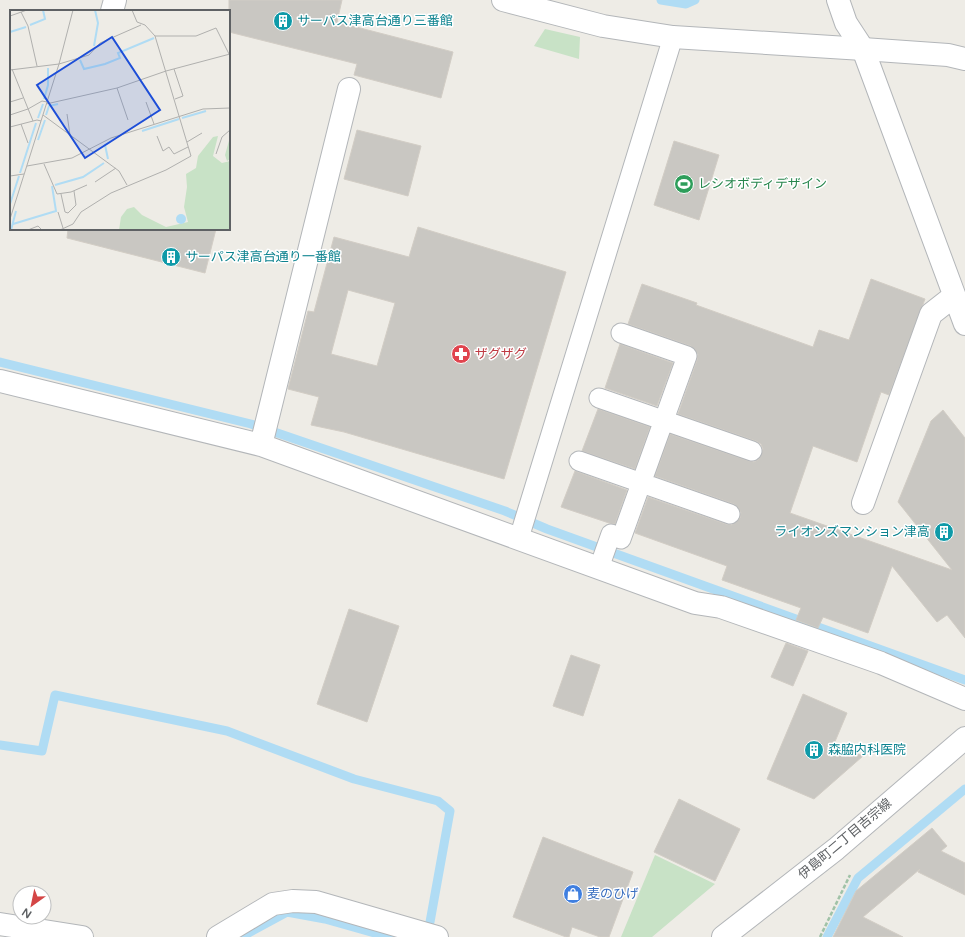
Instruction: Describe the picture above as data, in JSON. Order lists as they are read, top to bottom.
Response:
{
  "streets": {
    "street": ["伊島町二丁目吉宗線"]
  },
  "places": {
    "building": [
      "サーパス津高台通り三番館",
      "サーパス津高台通り一番館",
      "ライオンズマンション津高",
      "森脇内科医院"
    ],
    "sports": ["レシオボディデザイン"],
    "pharmacy": ["ザグザグ"],
    "shop": ["麦のひげ"]
  },
  "north": "bottom left"
}
